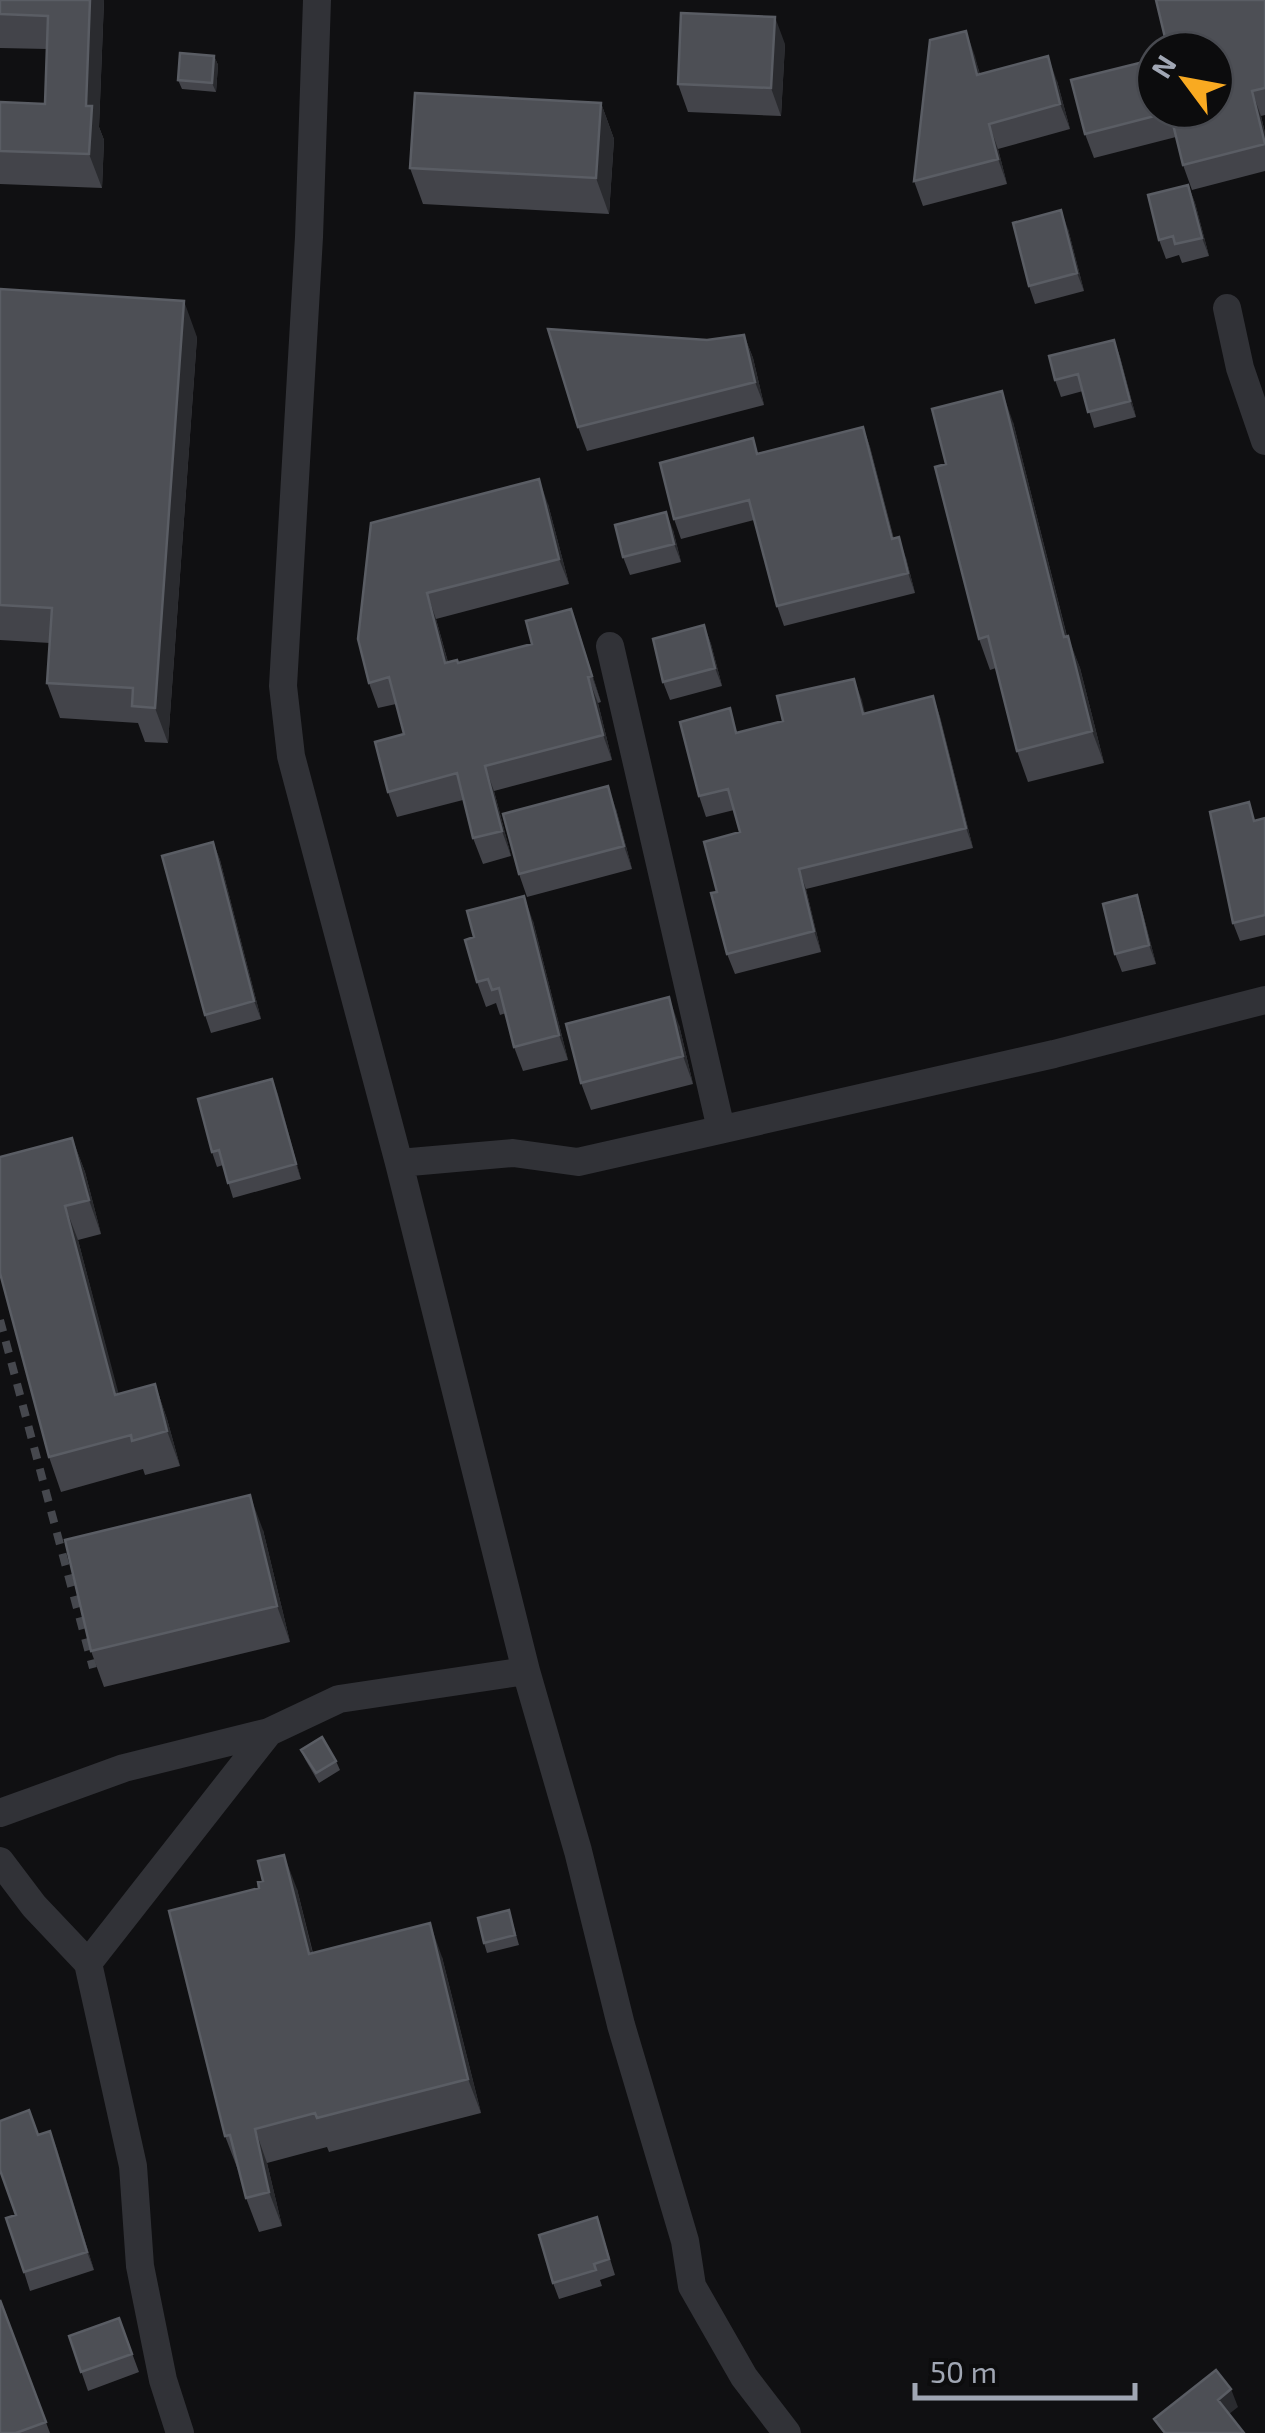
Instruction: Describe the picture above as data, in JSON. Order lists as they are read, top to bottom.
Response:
{
  "scale_bar": "50 m",
  "north": "top left"
}
